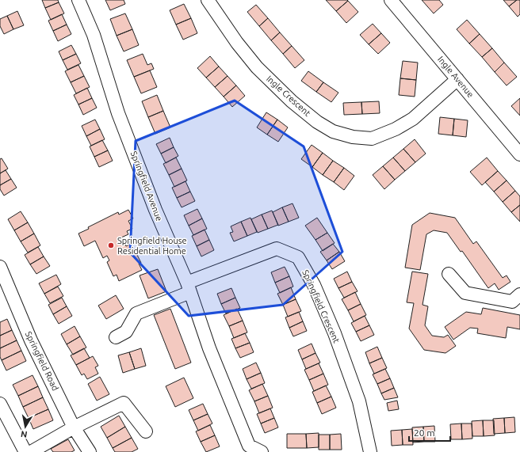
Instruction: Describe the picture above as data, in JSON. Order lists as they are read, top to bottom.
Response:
{
  "streets": {
    "street": [
      "Ingle Avenue",
      "Ingle Crescent",
      "Springfield Avenue",
      "Springfield Crescent",
      "Springfield Road"
    ]
  },
  "crossings": [
    ["Ingle Avenue", "Ingle Crescent"],
    ["Springfield Avenue", "Springfield Crescent"]
  ],
  "places": ["Springfield House Residential Home"],
  "scale_bar": "20 m",
  "north": "bottom"
}
